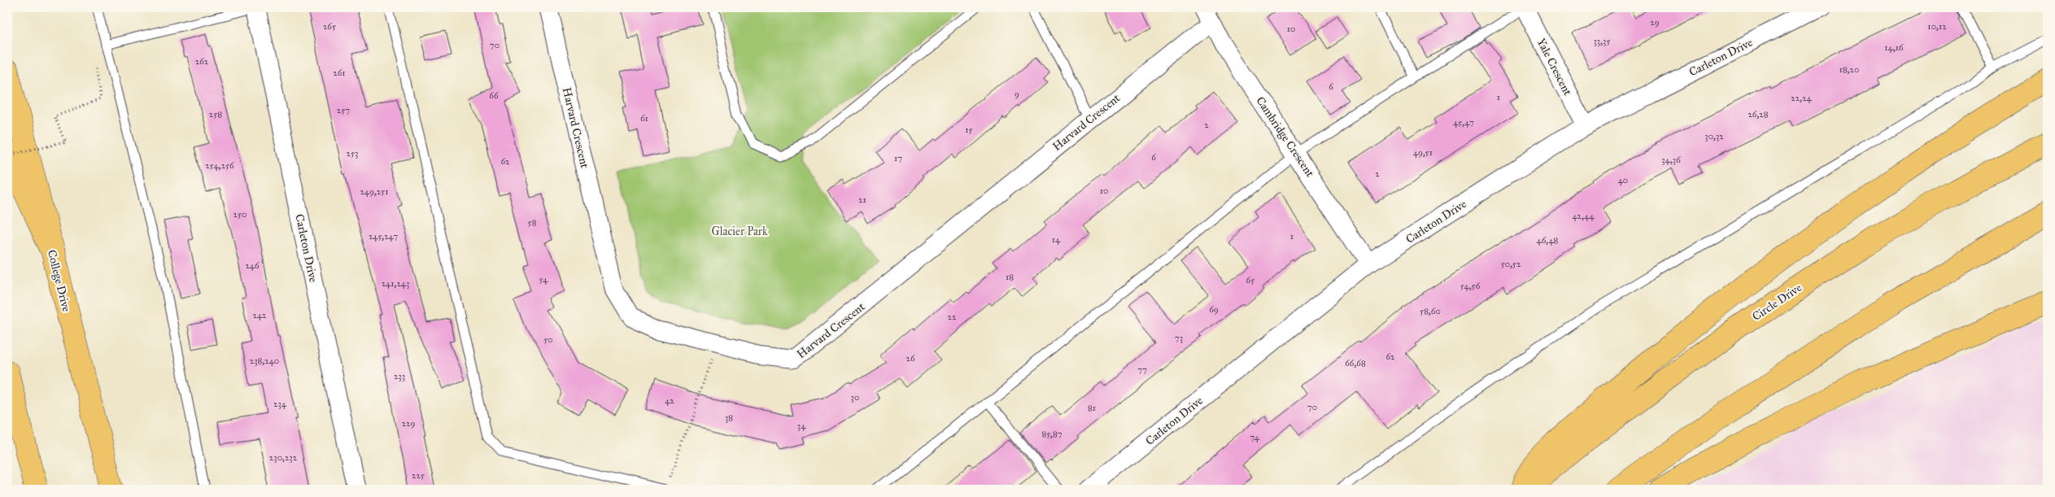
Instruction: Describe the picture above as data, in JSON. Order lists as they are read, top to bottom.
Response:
{
  "streets": {
    "main road": ["College Drive", "Circle Drive"],
    "street": [
      "Carleton Drive",
      "Yale Crescent",
      "Harvard Crescent",
      "Cambridge Crescent"
    ]
  },
  "crossings": [
    ["Carleton Drive", "Yale Crescent"],
    ["Carleton Drive", "Cambridge Crescent"],
    ["Harvard Crescent", "Cambridge Crescent"]
  ],
  "parks": ["Glacier Park"],
  "house_numbers": [
    "29",
    "265",
    "10,12",
    "10",
    "33,35",
    "70",
    "14,16",
    "262",
    "18,20",
    "261",
    "6",
    "9",
    "66",
    "1",
    "22,24",
    "257",
    "258",
    "26,28",
    "61",
    "45,47",
    "2",
    "15",
    "30,32",
    "49,51",
    "253",
    "6",
    "17",
    "34,36",
    "62",
    "254,256",
    "2",
    "40",
    "10",
    "249,251",
    "21",
    "250",
    "42,44",
    "58",
    "245,247",
    "1",
    "14",
    "46,48",
    "50,52",
    "246",
    "18",
    "54",
    "65",
    "241,243",
    "54,56",
    "69",
    "58,60",
    "242",
    "22",
    "73",
    "50",
    "62",
    "26",
    "238,240",
    "66,68",
    "77",
    "233",
    "30",
    "42",
    "234",
    "70",
    "81",
    "38",
    "229",
    "34",
    "85,87",
    "74",
    "230,232",
    "225"
  ]
}
